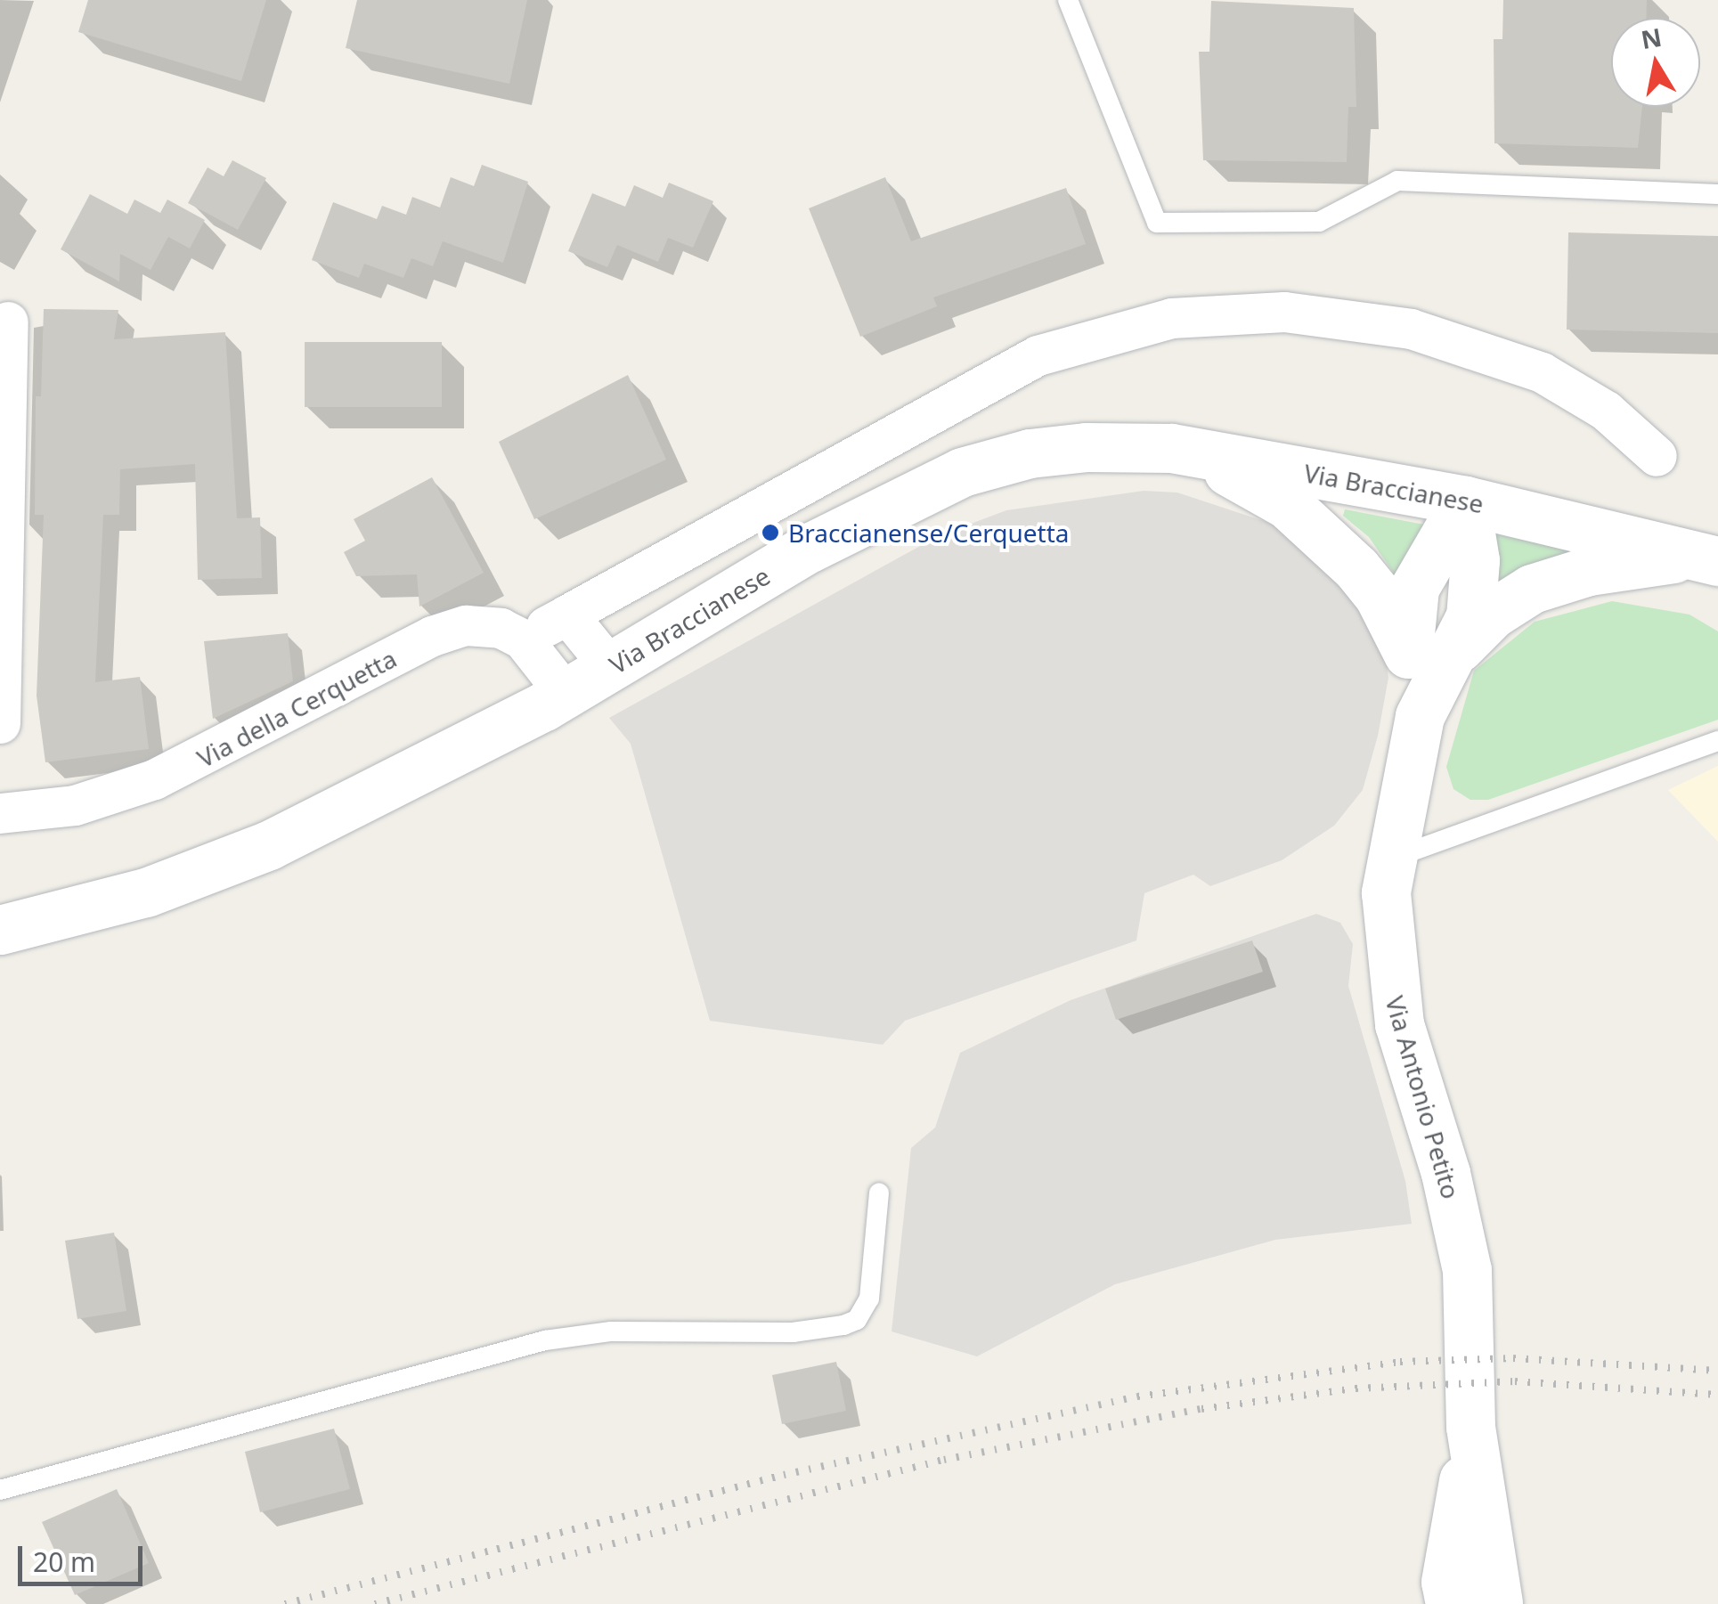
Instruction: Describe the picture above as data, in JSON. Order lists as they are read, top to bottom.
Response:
{
  "streets": {
    "street": ["Via Braccianese", "Via della Cerquetta", "Via Antonio Petito"]
  },
  "crossings": [
    ["Via Braccianese", "Via Antonio Petito"]
  ],
  "places": ["Braccianense/Cerquetta"],
  "scale_bar": "20 m",
  "north": "top"
}
